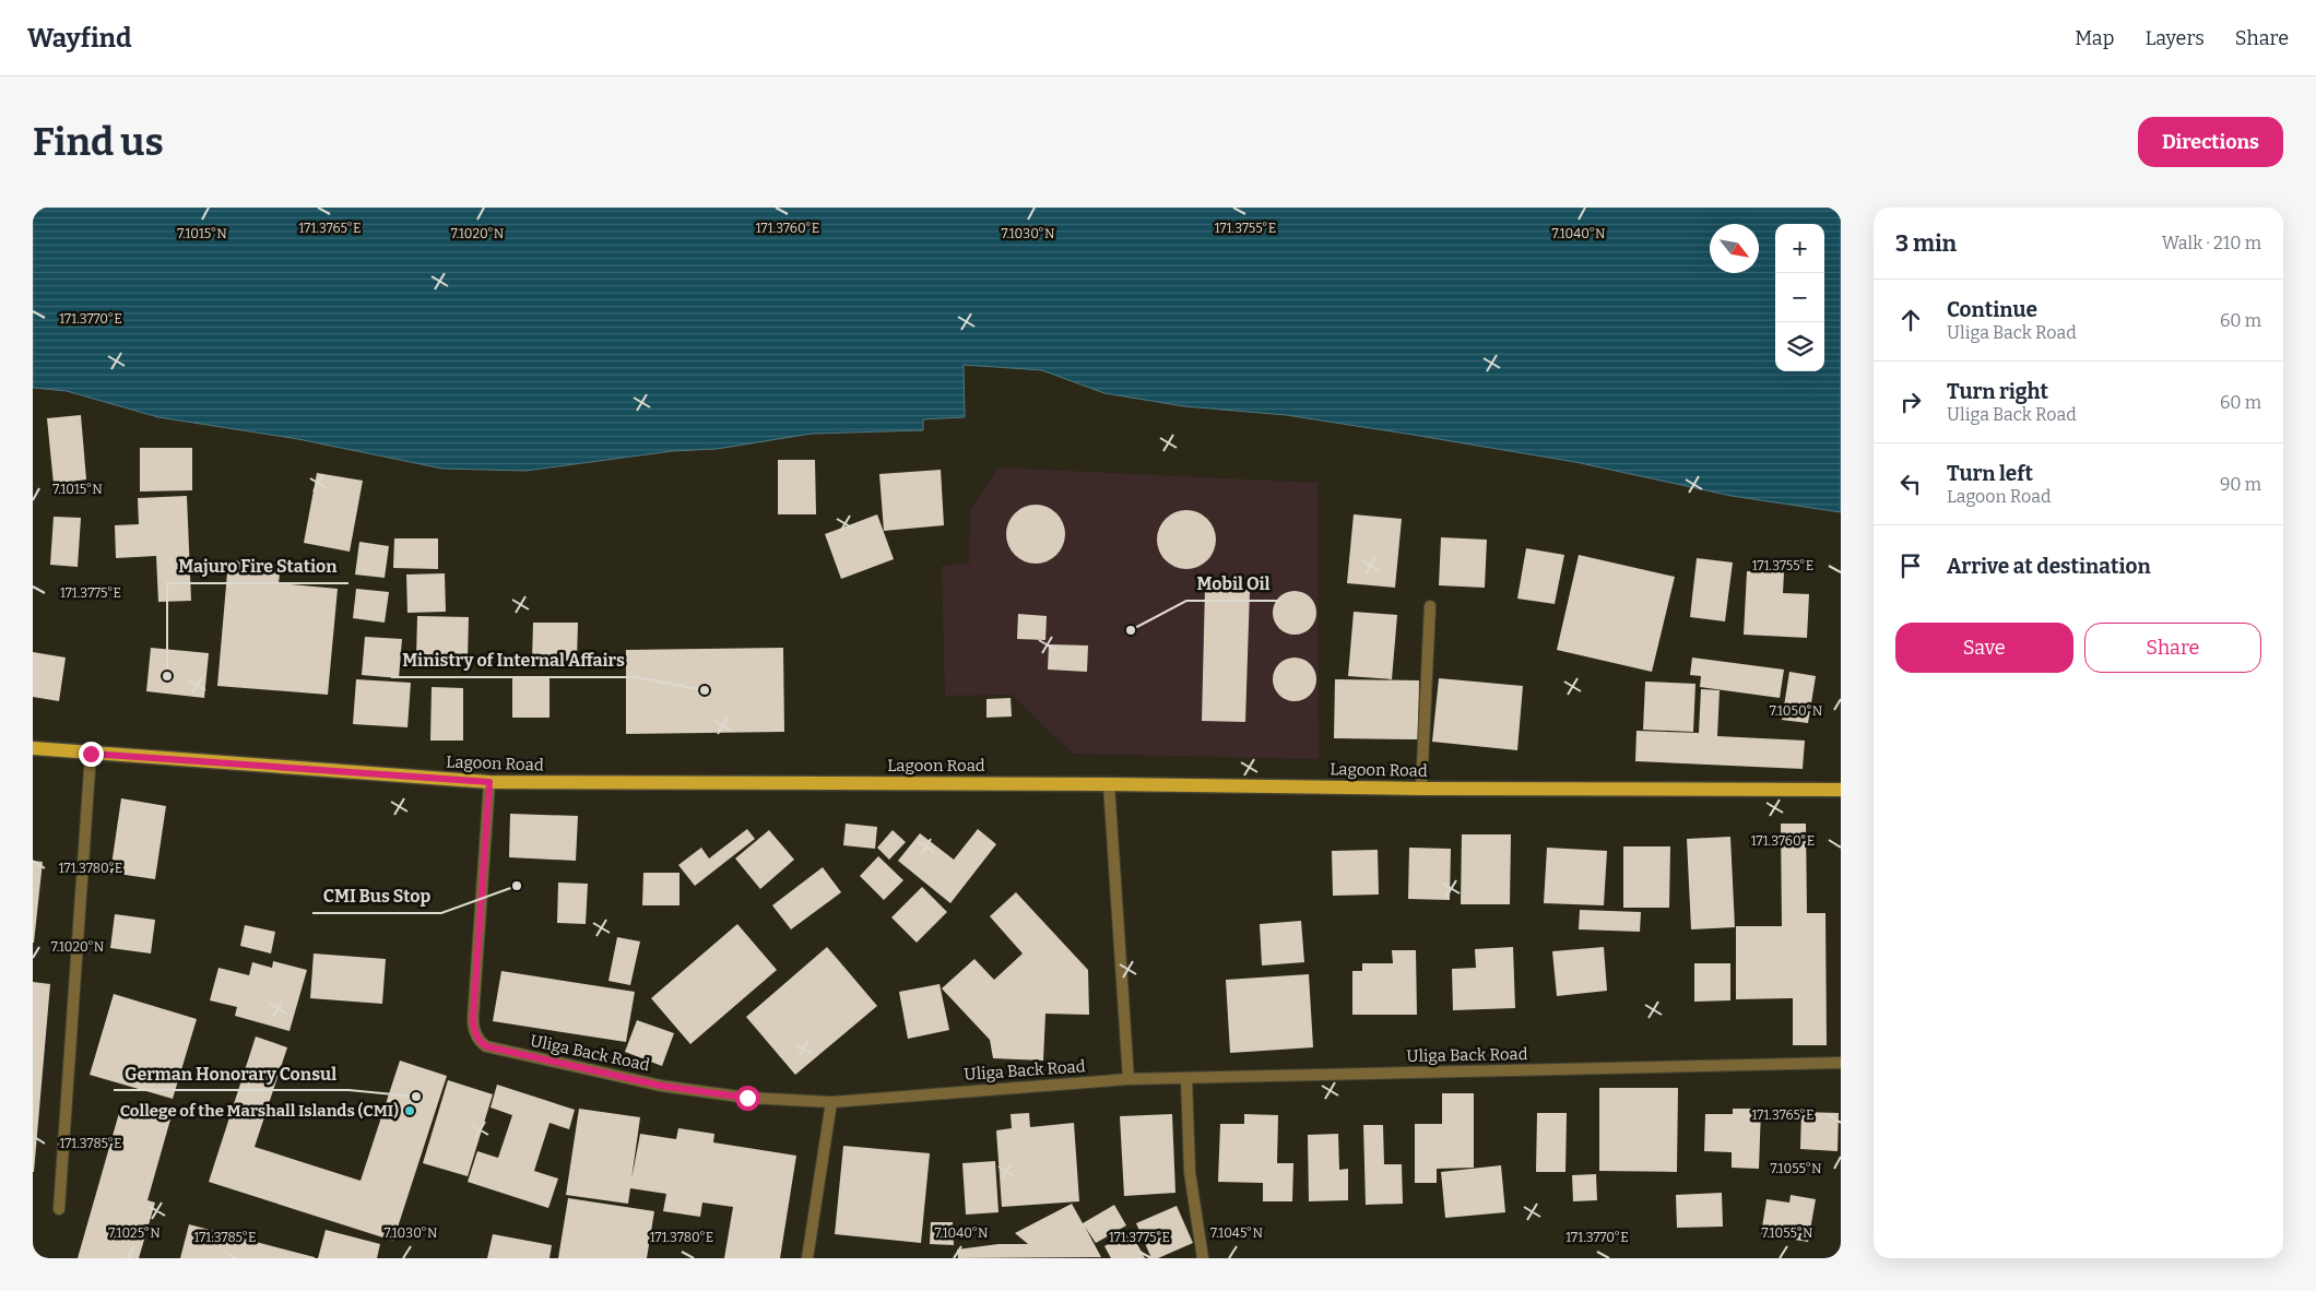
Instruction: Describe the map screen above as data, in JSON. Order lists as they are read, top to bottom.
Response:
{
  "streets": {
    "main road": ["Lagoon Road"],
    "street": ["Uliga Back Road"]
  },
  "crossings": [
    ["Lagoon Road", "Uliga Back Road"]
  ],
  "places": [
    "Mobil Oil",
    "Majuro Fire Station",
    "Ministry of Internal Affairs",
    "CMI Bus Stop",
    "German Honorary Consul",
    "College of the Marshall Islands (CMI)"
  ],
  "north": "bottom right",
  "page": {
    "header": "Wayfind",
    "nav": ["Map", "Layers", "Share"],
    "buttons": [
      "Directions",
      ["Save", "Share"]
    ],
    "title": "Find us",
    "heading": ["3 min", "Walk · 210 m"],
    "map_buttons": ["+", "−"],
    "list": [
      ["Continue", "Uliga Back Road", "60 m"],
      ["Turn right", "Uliga Back Road", "60 m"],
      ["Turn left", "Lagoon Road", "90 m"],
      "Arrive at destination"
    ]
  },
  "coordinates": [
    "171.3765°E",
    "171.3760°E",
    "171.3755°E",
    "7.1030°N",
    "7.1015°N",
    "7.1020°N",
    "7.1040°N",
    "171.3770°E",
    "171.3775°E",
    "7.1050°N",
    "171.3780°E",
    "171.3785°E",
    "7.1055°N",
    "7.1025°N",
    "7.1045°N"
  ]
}
